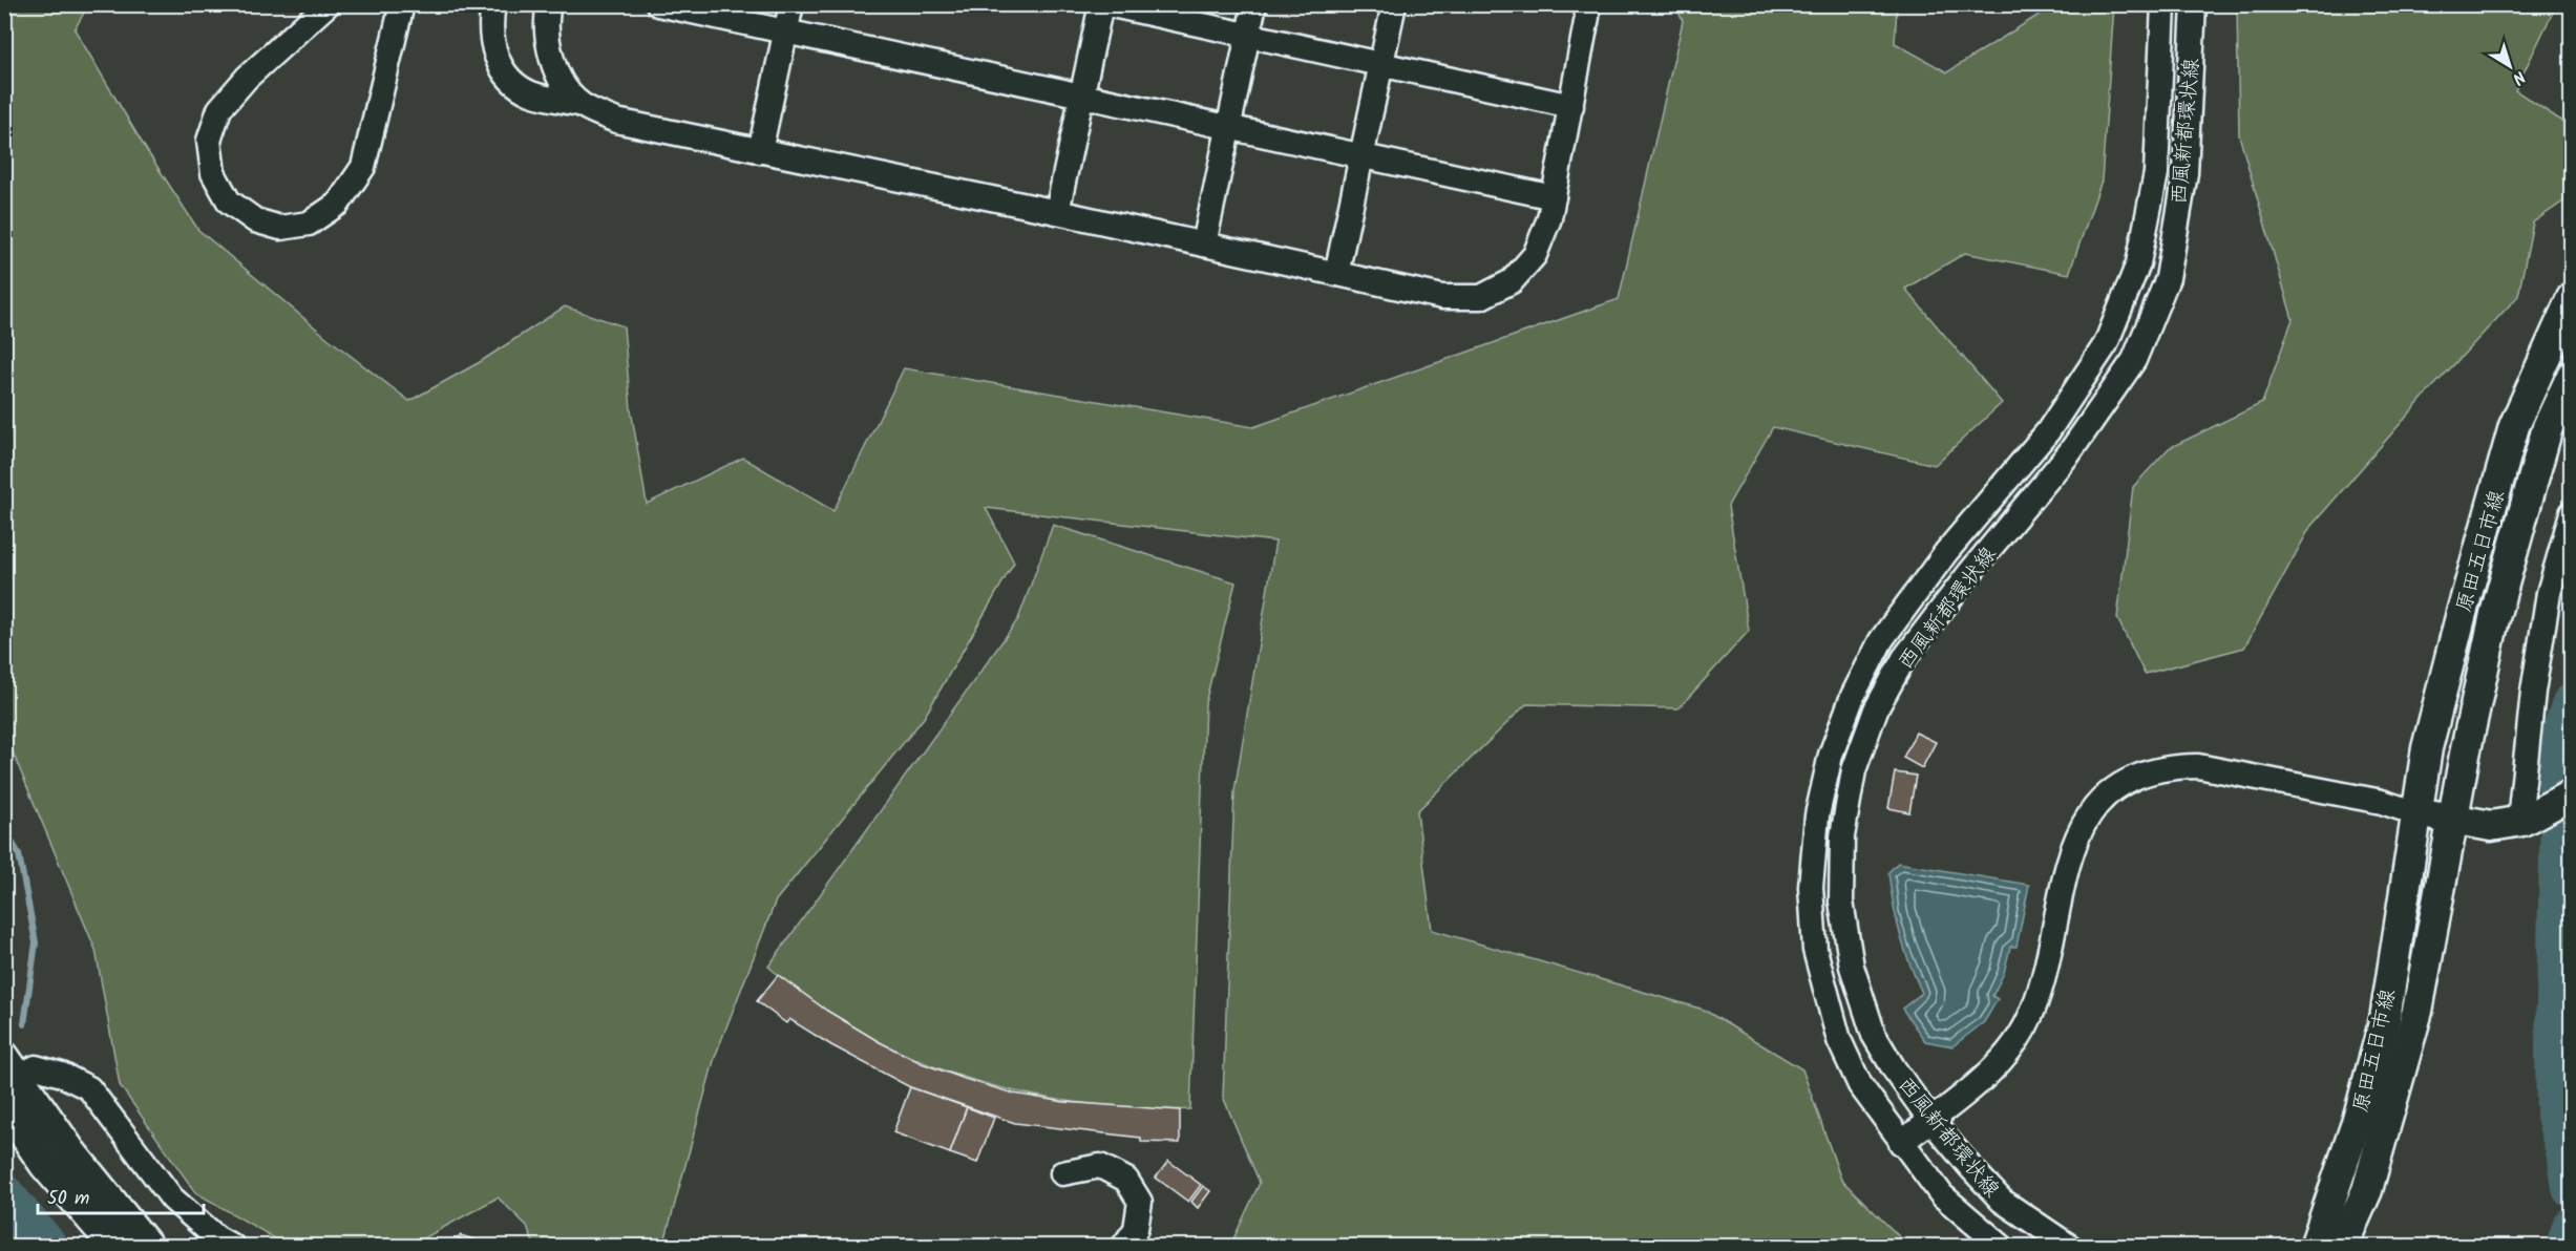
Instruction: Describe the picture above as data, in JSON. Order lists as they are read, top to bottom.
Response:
{
  "streets": {
    "main road": ["原田五日市線"],
    "street": ["西風新都環状線"]
  },
  "scale_bar": "50 m",
  "north": "bottom right"
}
